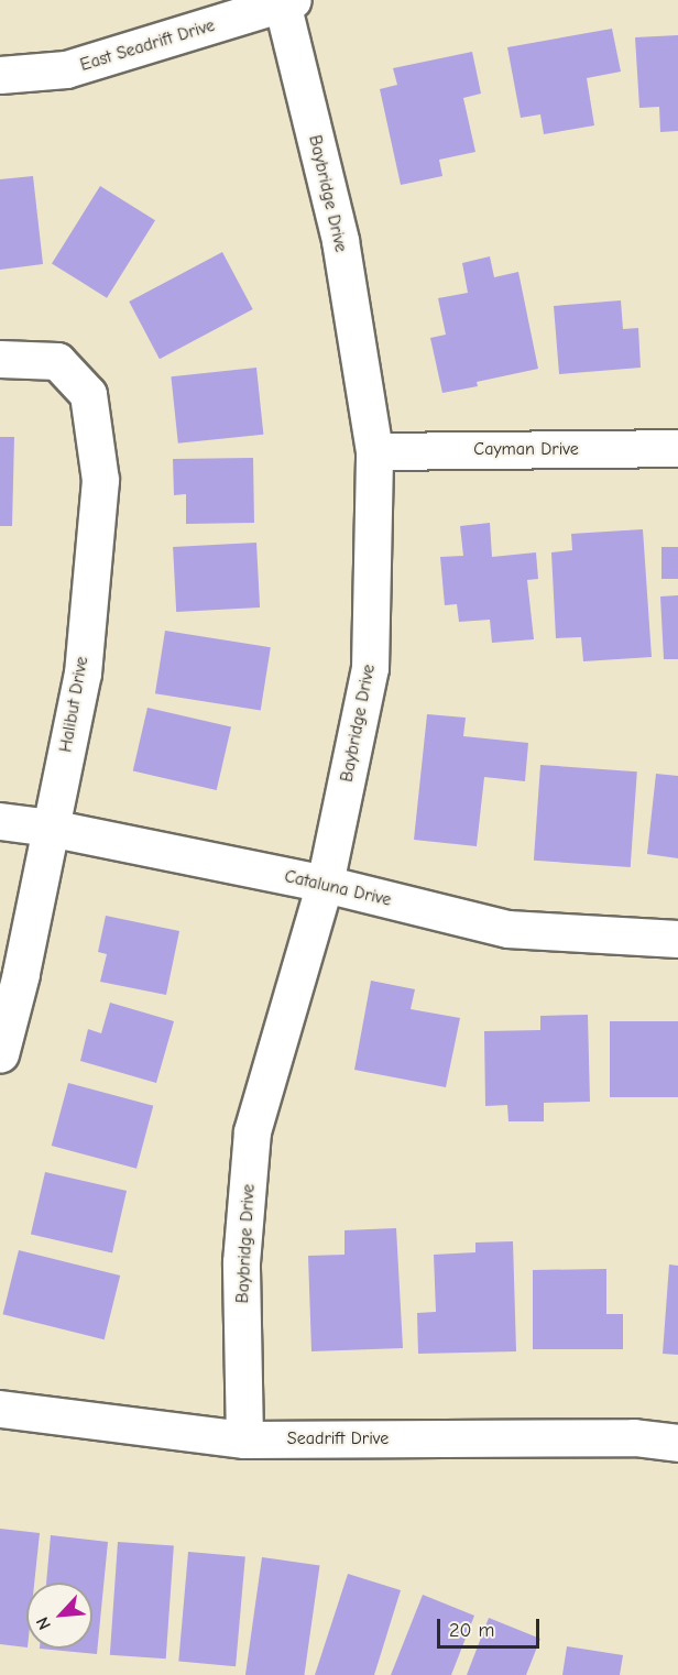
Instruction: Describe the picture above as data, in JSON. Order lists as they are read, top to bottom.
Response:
{
  "streets": {
    "street": [
      "East Seadrift Drive",
      "Baybridge Drive",
      "Cayman Drive",
      "Halibut Drive",
      "Cataluna Drive",
      "Seadrift Drive"
    ]
  },
  "crossings": [
    ["East Seadrift Drive", "Baybridge Drive"],
    ["Baybridge Drive", "Cayman Drive"],
    ["Baybridge Drive", "Cataluna Drive"],
    ["Baybridge Drive", "Seadrift Drive"],
    ["Halibut Drive", "Cataluna Drive"]
  ],
  "scale_bar": "20 m",
  "north": "bottom left"
}
